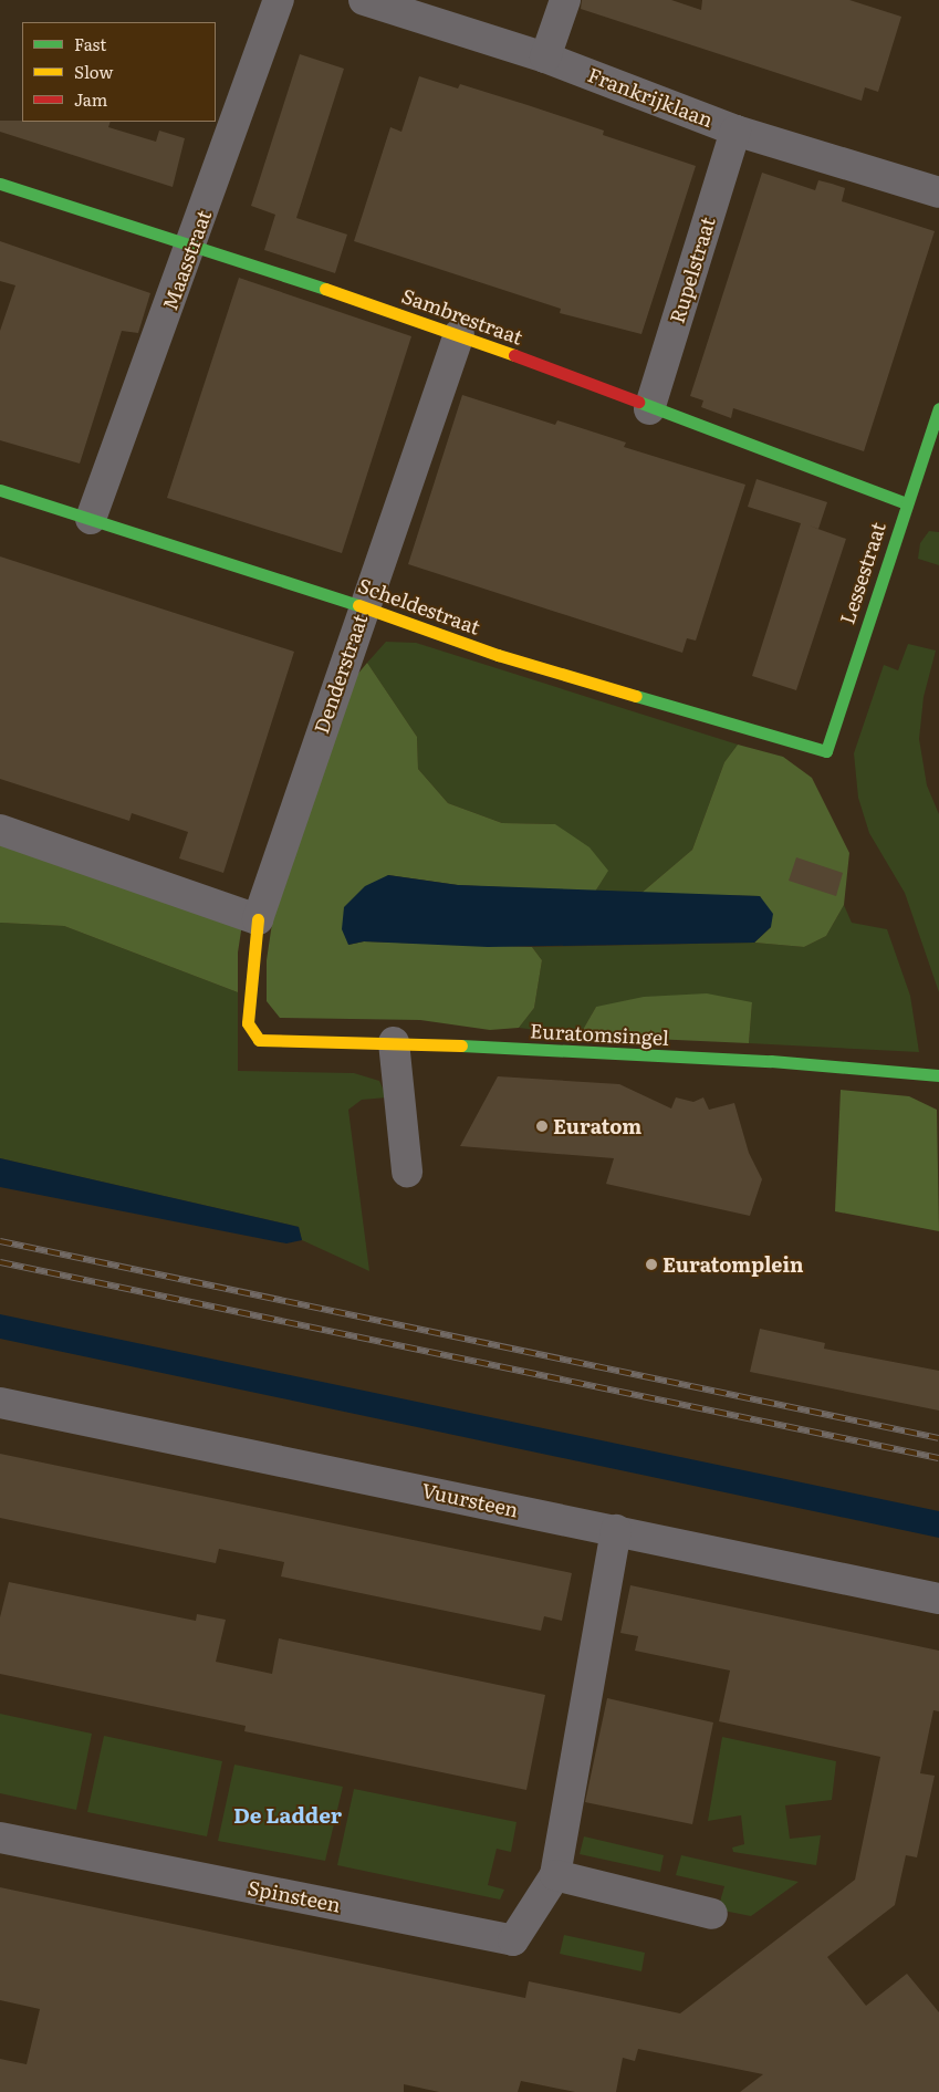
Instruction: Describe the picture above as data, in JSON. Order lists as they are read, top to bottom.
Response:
{
  "streets": {
    "street": [
      "Frankrijklaan",
      "Maasstraat",
      "Rupelstraat",
      "Sambrestraat",
      "Lessestraat",
      "Scheldestraat",
      "Denderstraat",
      "Euratomsingel",
      "Vuursteen",
      "Spinsteen"
    ]
  },
  "crossings": [
    ["Frankrijklaan", "Rupelstraat"],
    ["Maasstraat", "Sambrestraat"],
    ["Maasstraat", "Scheldestraat"],
    ["Rupelstraat", "Sambrestraat"],
    ["Sambrestraat", "Lessestraat"],
    ["Sambrestraat", "Denderstraat"],
    ["Lessestraat", "Scheldestraat"],
    ["Scheldestraat", "Denderstraat"],
    ["Denderstraat", "Euratomsingel"],
    ["Vuursteen", "Spinsteen"]
  ],
  "districts": ["De Ladder"],
  "places": ["Euratom", "Euratomplein"],
  "legend": ["Fast", "Slow", "Jam"]
}
